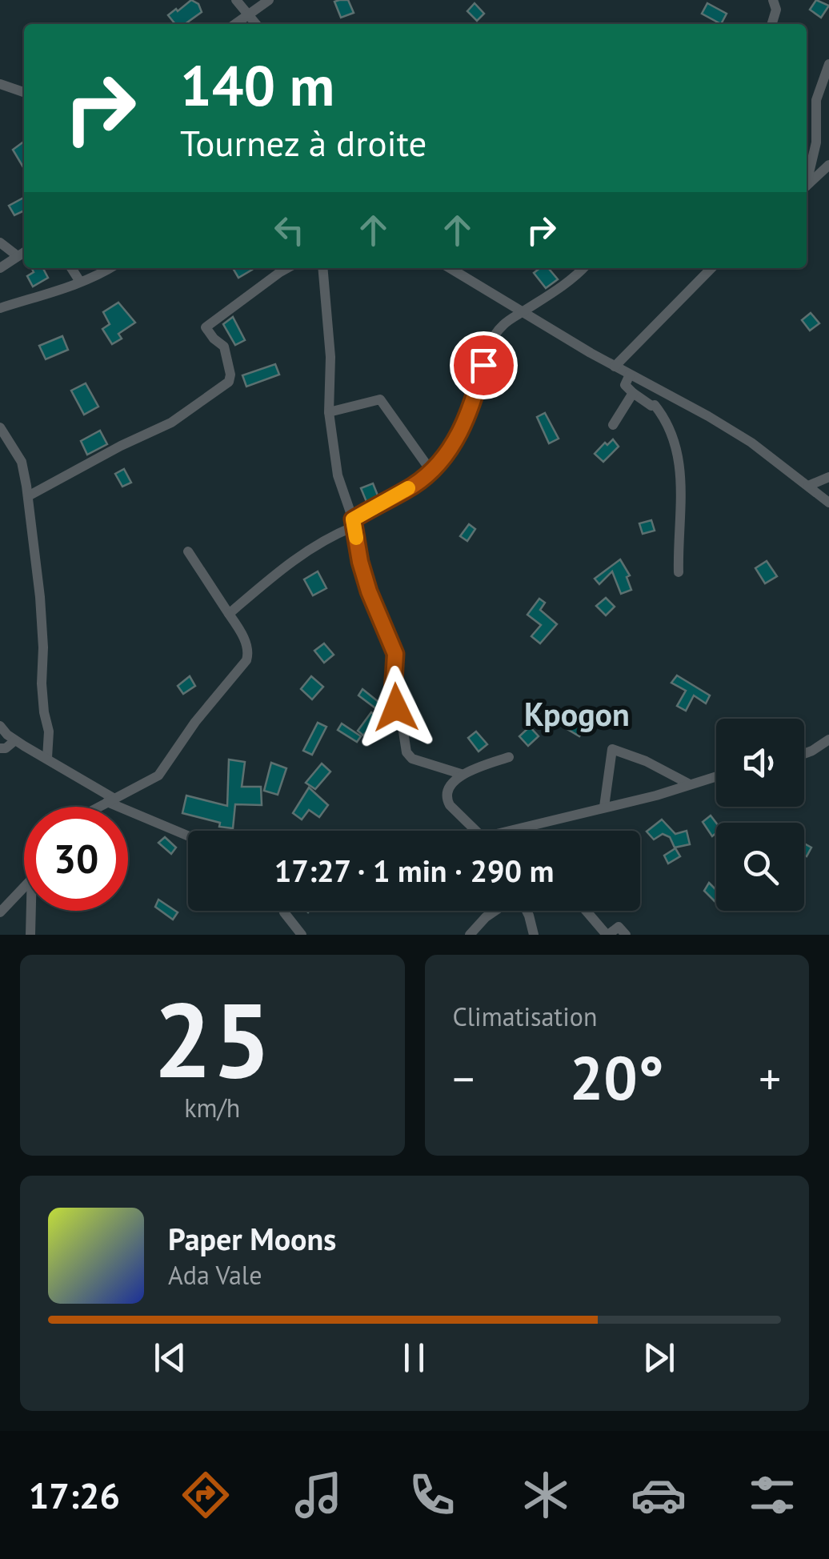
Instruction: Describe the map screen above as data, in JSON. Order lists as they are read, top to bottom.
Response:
{
  "districts": ["Kpogon"],
  "page": {
    "turn": ["140 m", "Tournez à droite"],
    "limit": "30",
    "trip": "17:27 · 1 min · 290 m",
    "tile": [
      ["25", "km/h"],
      "Climatisation"
    ],
    "heat": ["−", "20°", "+"],
    "song": ["Paper Moons", "Ada Vale"],
    "tabs": "17:26"
  }
}
